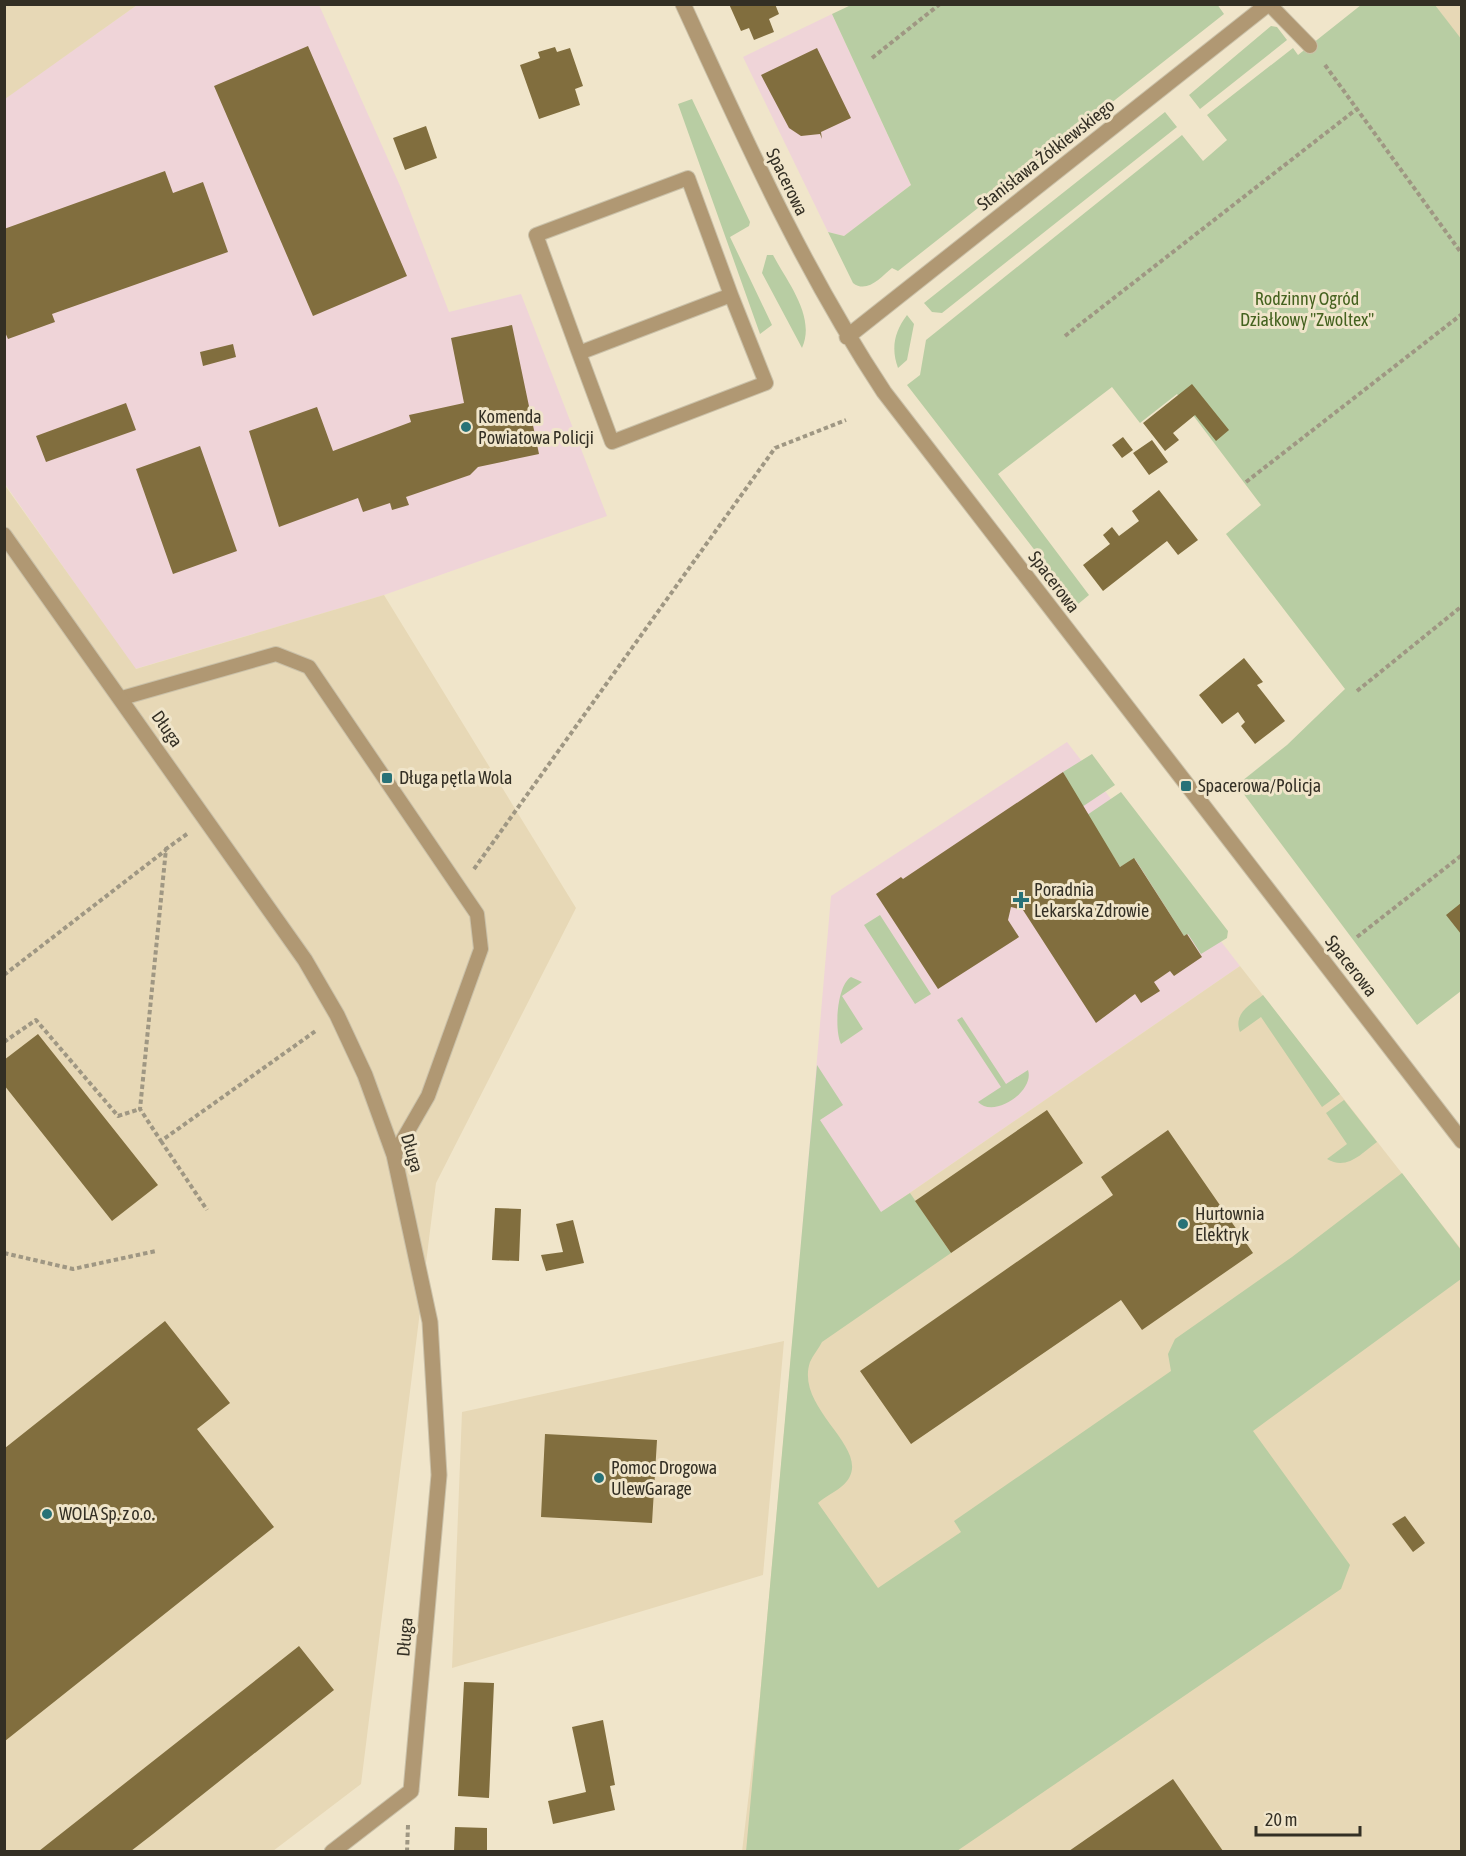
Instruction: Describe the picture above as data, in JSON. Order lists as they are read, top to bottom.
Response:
{
  "streets": {
    "street": ["Stanisława Żółkiewskiego", "Spacerowa", "Długa"]
  },
  "crossings": [
    ["Stanisława Żółkiewskiego", "Spacerowa"]
  ],
  "parks": ["Rodzinny Ogród Działkowy \"Zwoltex\""],
  "places": {
    "other": [
      "Komenda Powiatowa Policji",
      "Hurtownia Elektryk",
      "Pomoc Drogowa UlewGarage",
      "WOLA Sp. z o.o."
    ],
    "transit": ["Długa pętla Wola", "Spacerowa/Policja"],
    "health": ["Poradnia Lekarska Zdrowie"]
  },
  "scale_bar": "20 m"
}
